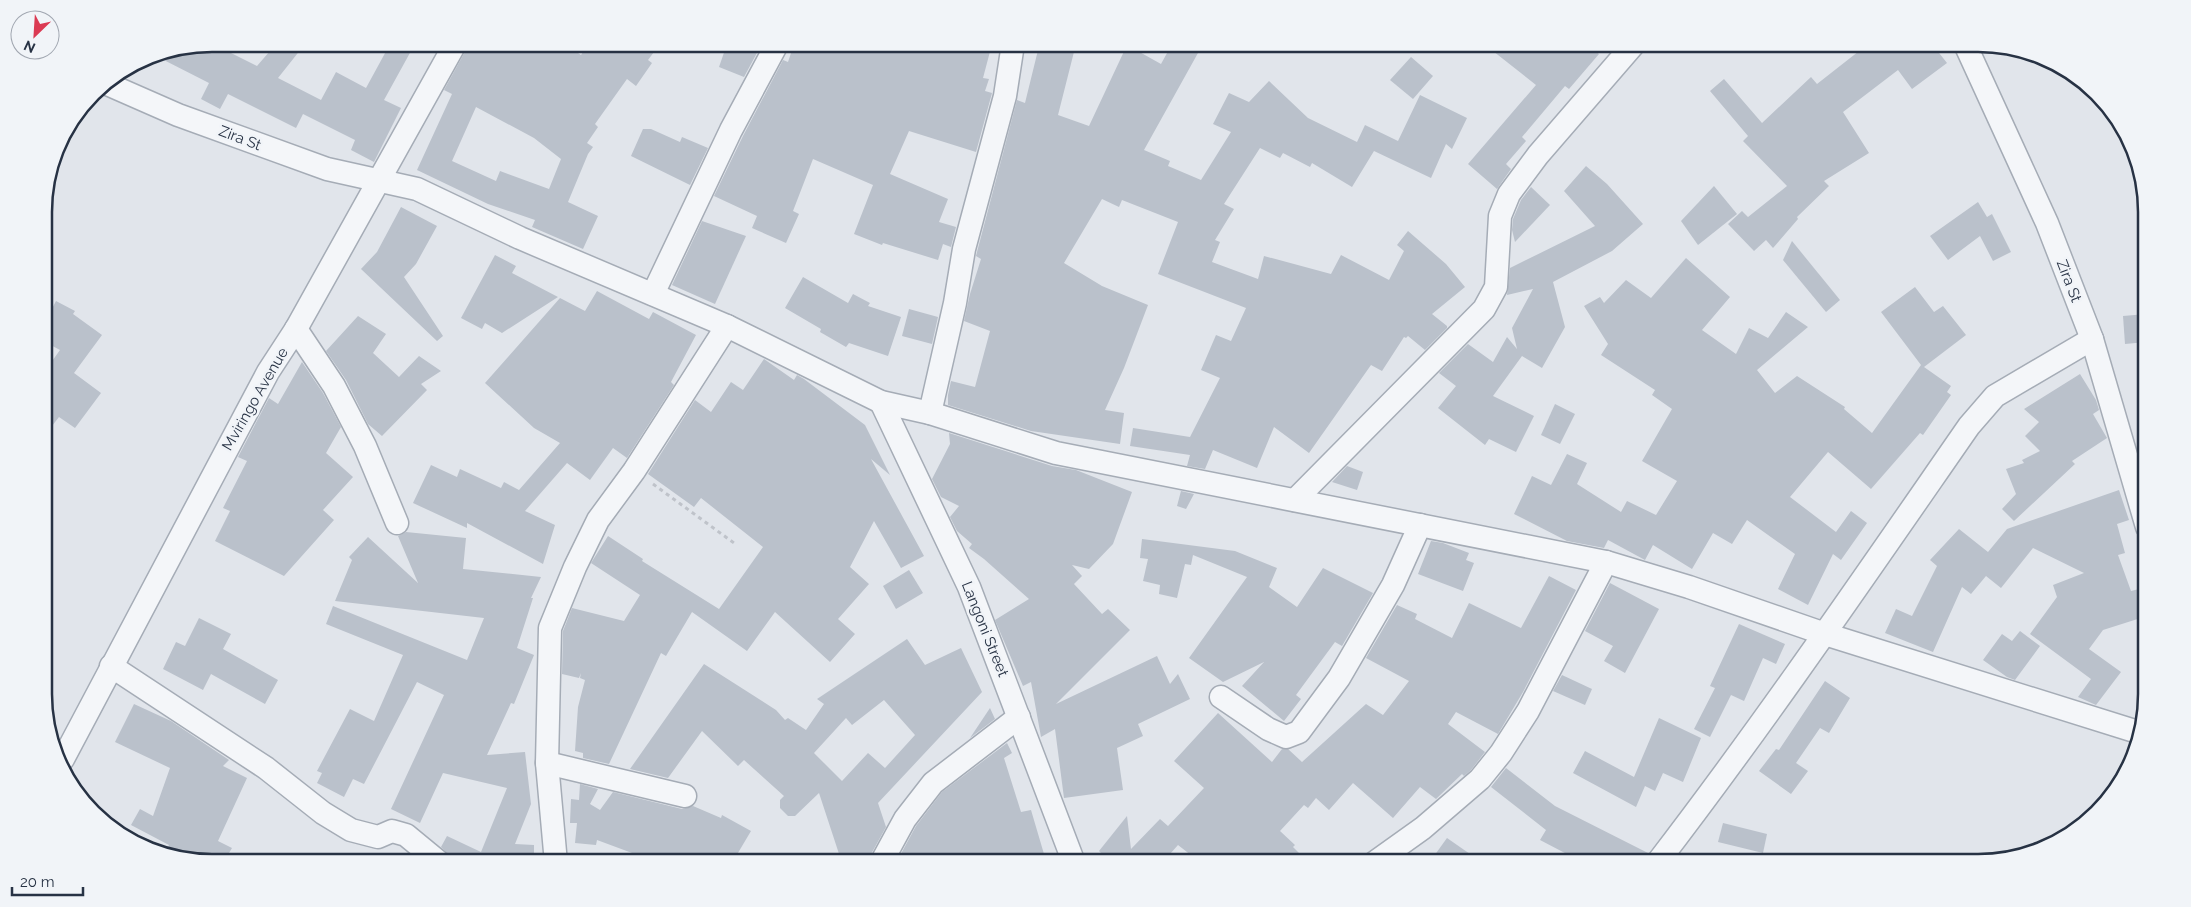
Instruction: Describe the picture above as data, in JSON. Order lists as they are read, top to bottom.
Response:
{
  "streets": {
    "street": ["Zira St", "Mviringo Avenue", "Langoni Street"]
  },
  "crossings": [
    ["Zira St", "Mviringo Avenue"],
    ["Zira St", "Langoni Street"]
  ],
  "scale_bar": "20 m",
  "north": "bottom left"
}
